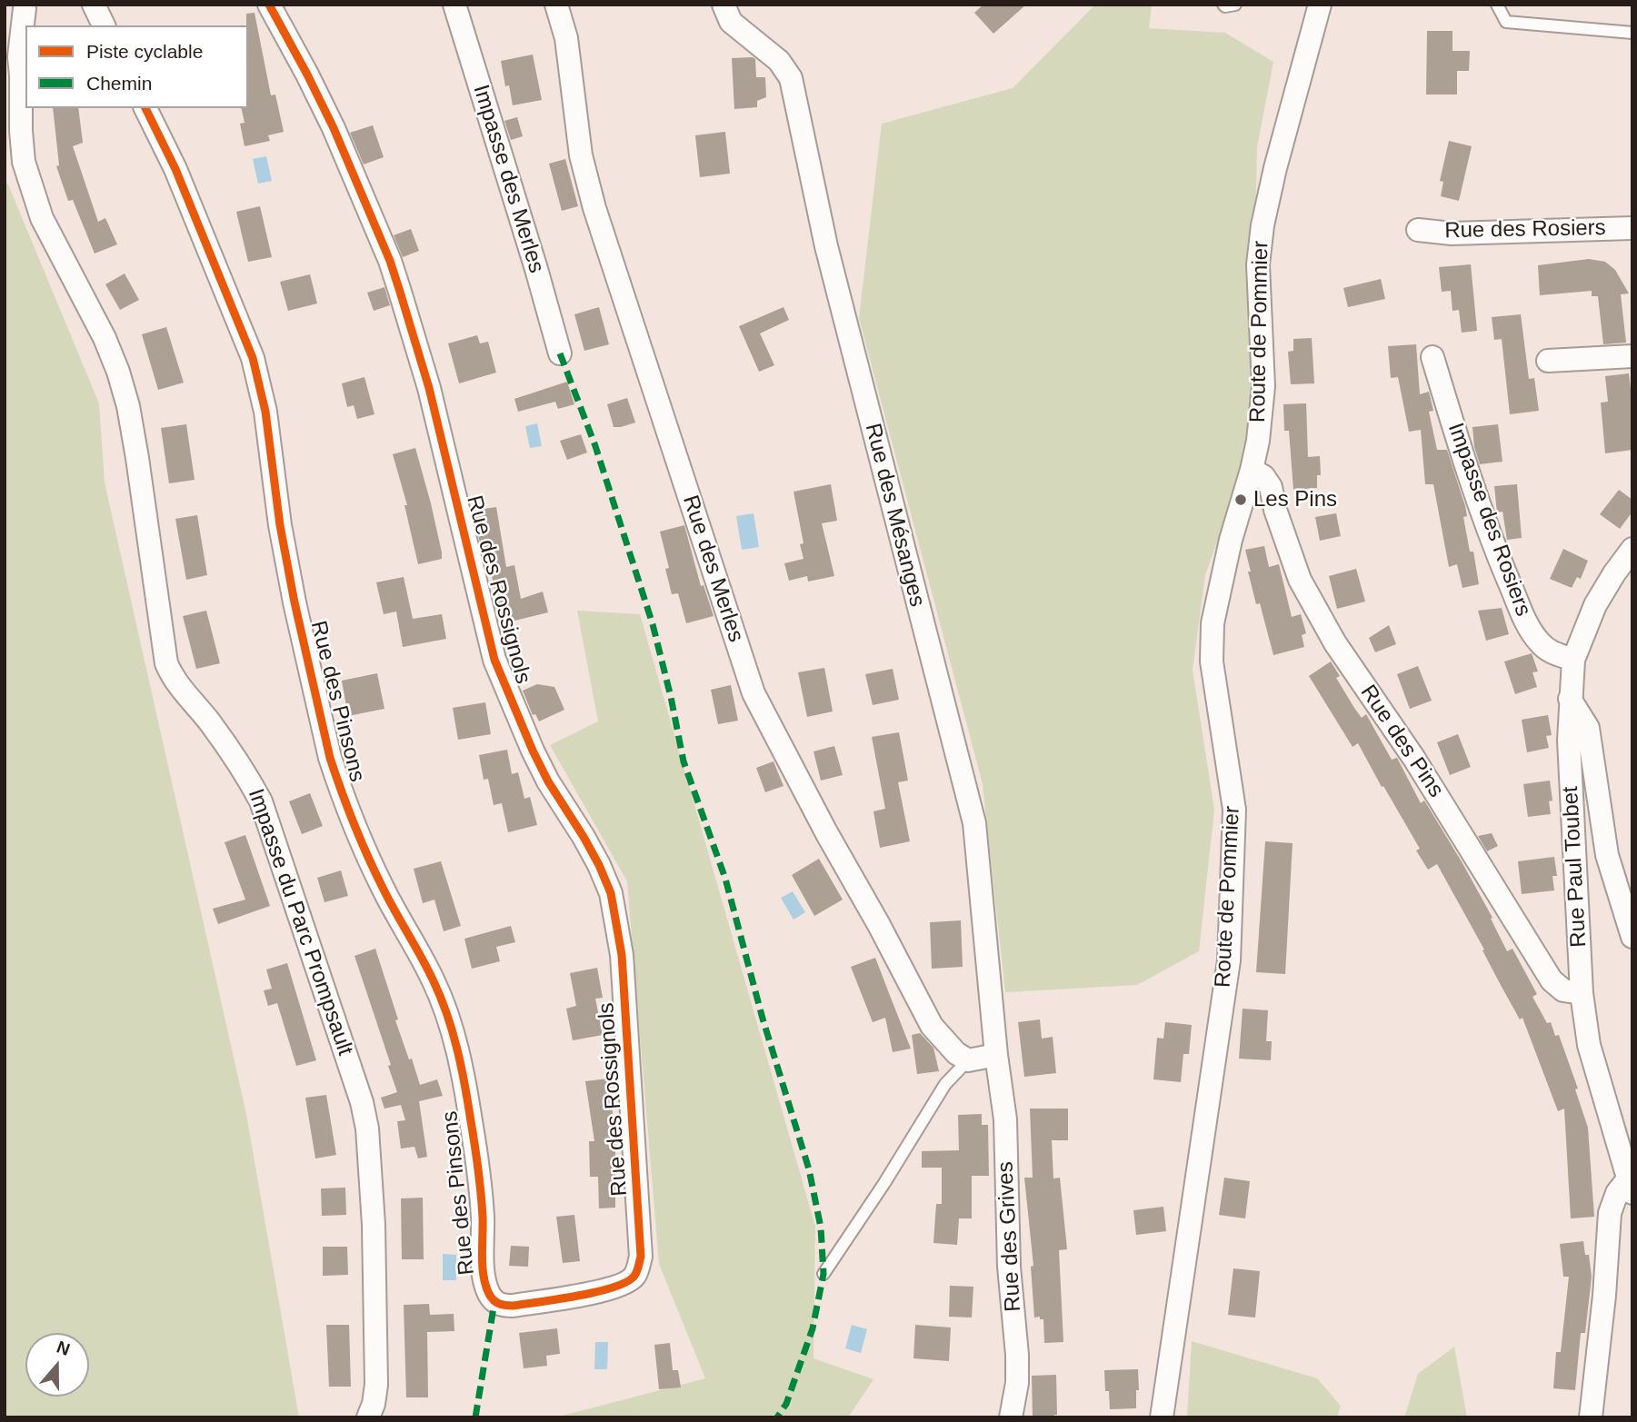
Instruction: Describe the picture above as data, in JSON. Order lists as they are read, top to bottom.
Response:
{
  "streets": {
    "street": [
      "Impasse des Merles",
      "Rue des Rosiers",
      "Route de Pommier",
      "Rue des Mésanges",
      "Impasse des Rosiers",
      "Rue des Merles",
      "Rue des Rossignols",
      "Rue des Pinsons",
      "Rue des Pins",
      "Rue Paul Toubet",
      "Impasse du Parc Prompsault",
      "Rue des Grives"
    ]
  },
  "crossings": [
    ["Route de Pommier", "Rue des Pins"],
    ["Rue des Mésanges", "Rue des Grives"],
    ["Impasse des Rosiers", "Rue Paul Toubet"],
    ["Rue des Rossignols", "Rue des Pinsons"],
    ["Rue des Pins", "Rue Paul Toubet"]
  ],
  "places": ["Les Pins"],
  "legend": ["Piste cyclable", "Chemin"],
  "north": "top"
}
